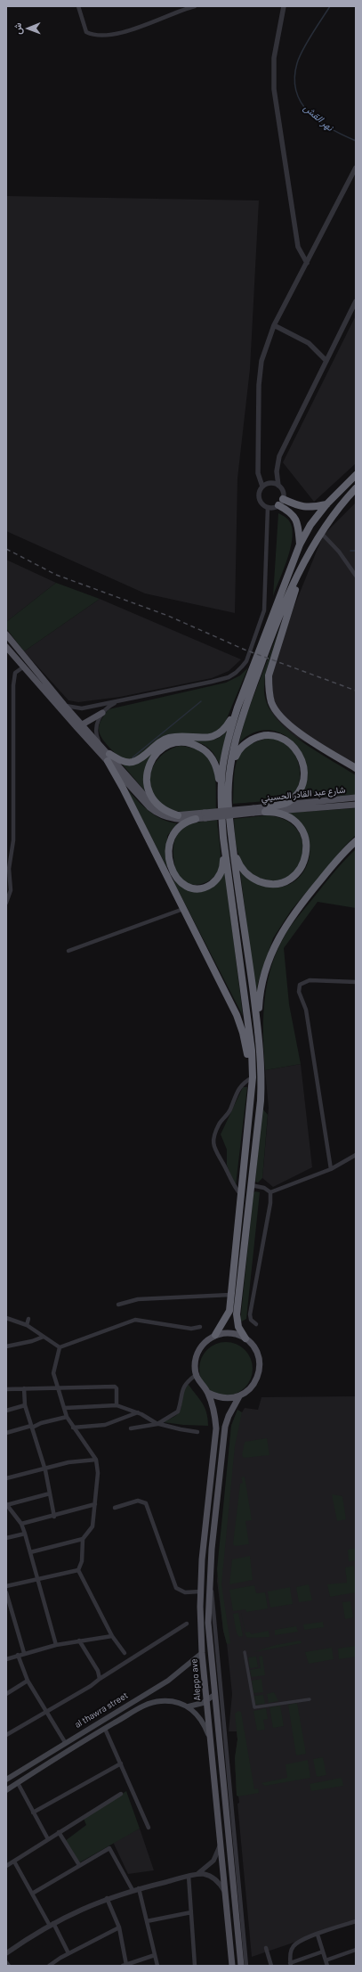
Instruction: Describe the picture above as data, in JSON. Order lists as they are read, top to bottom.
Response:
{
  "streets": {
    "main road": ["شارع عبد القادر الحسيني", "Aleppo ave", "al thawra street"]
  },
  "crossings": [
    ["Aleppo ave", "al thawra street"]
  ],
  "water": ["نهر القش"],
  "north": "left"
}
